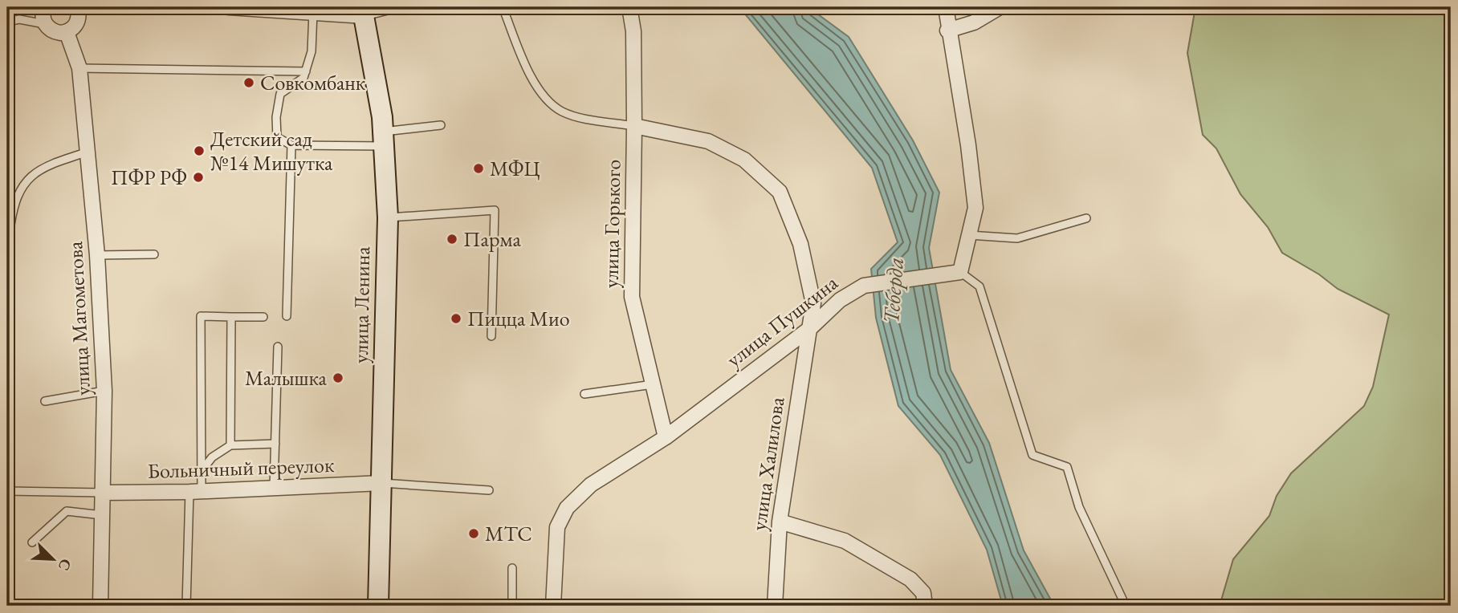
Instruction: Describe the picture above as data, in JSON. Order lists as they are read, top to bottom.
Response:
{
  "streets": {
    "main road": ["улица Ленина"],
    "street": [
      "улица Горького",
      "улица Магометова",
      "улица Пушкина",
      "улица Халилова",
      "Больничный переулок"
    ]
  },
  "crossings": [
    ["улица Горького", "улица Пушкина"],
    ["улица Горького", "улица Халилова"],
    ["улица Ленина", "Больничный переулок"],
    ["улица Магометова", "Больничный переулок"],
    ["улица Пушкина", "улица Халилова"]
  ],
  "water": ["Теберда"],
  "places": [
    "Совкомбанк",
    "Детский сад №14 Мишутка",
    "МФЦ",
    "ПФР РФ",
    "Парма",
    "Пицца Мио",
    "Малышка",
    "МТС"
  ],
  "north": "bottom right"
}
